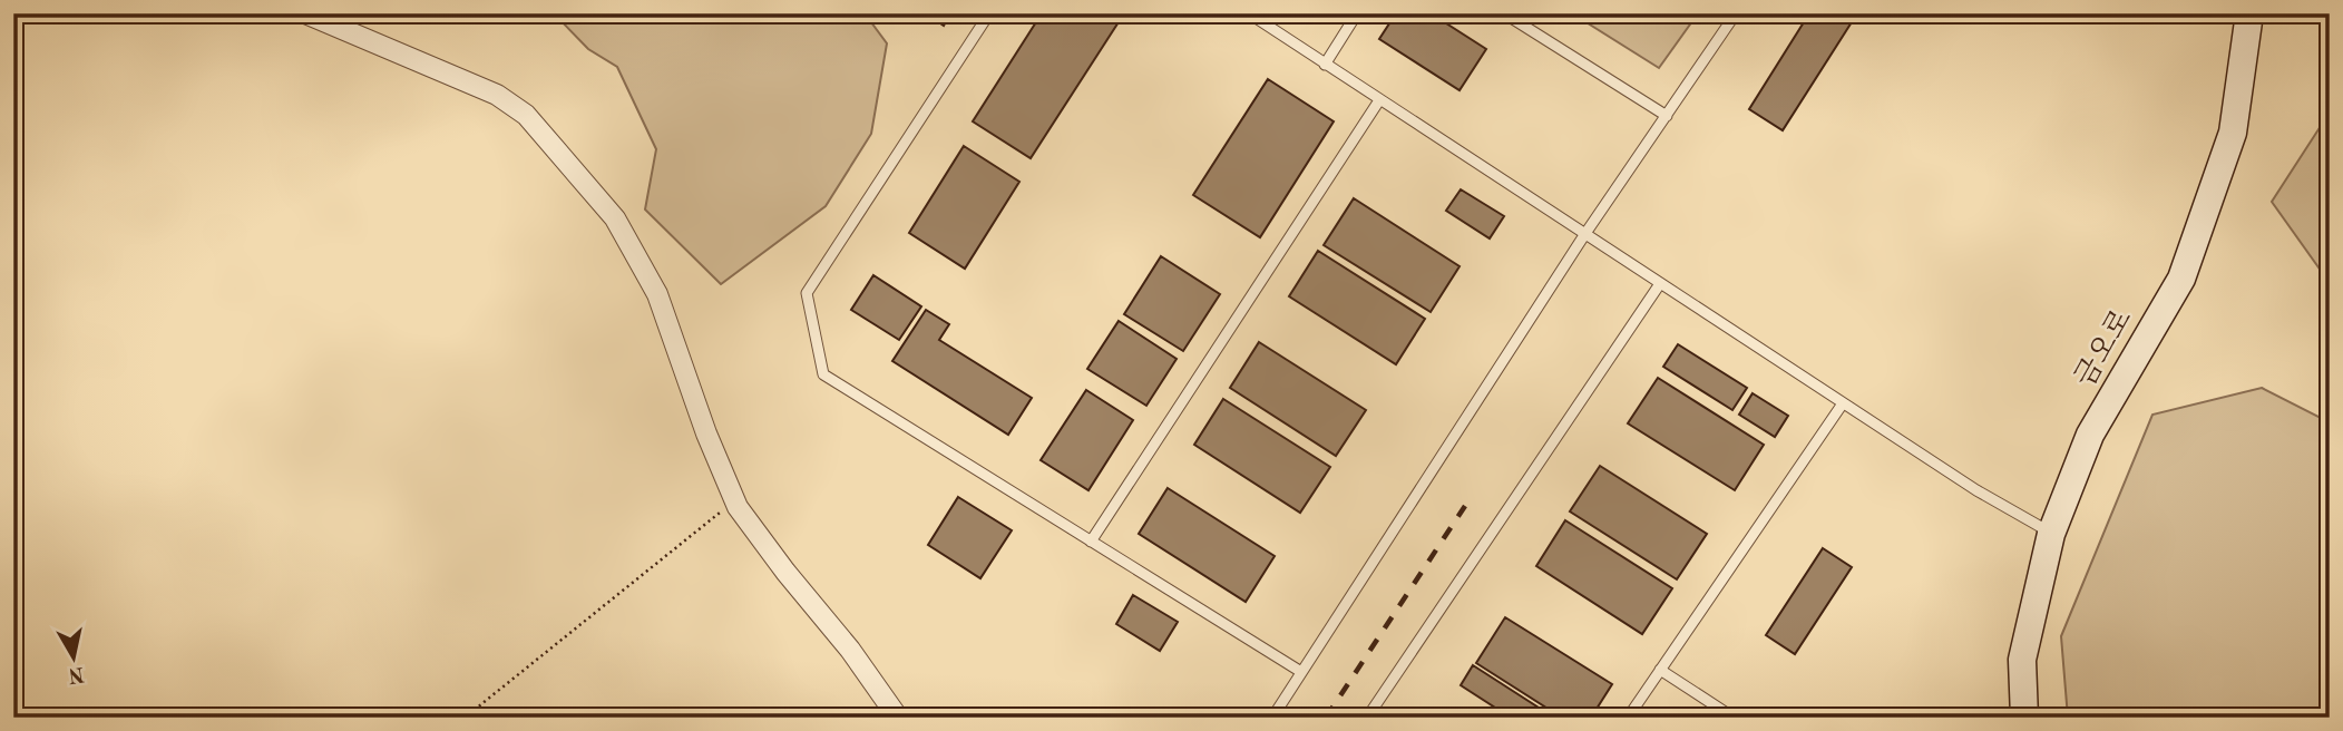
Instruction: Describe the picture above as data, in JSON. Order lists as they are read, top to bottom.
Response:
{
  "streets": {
    "street": ["금오로"]
  },
  "north": "bottom"
}
